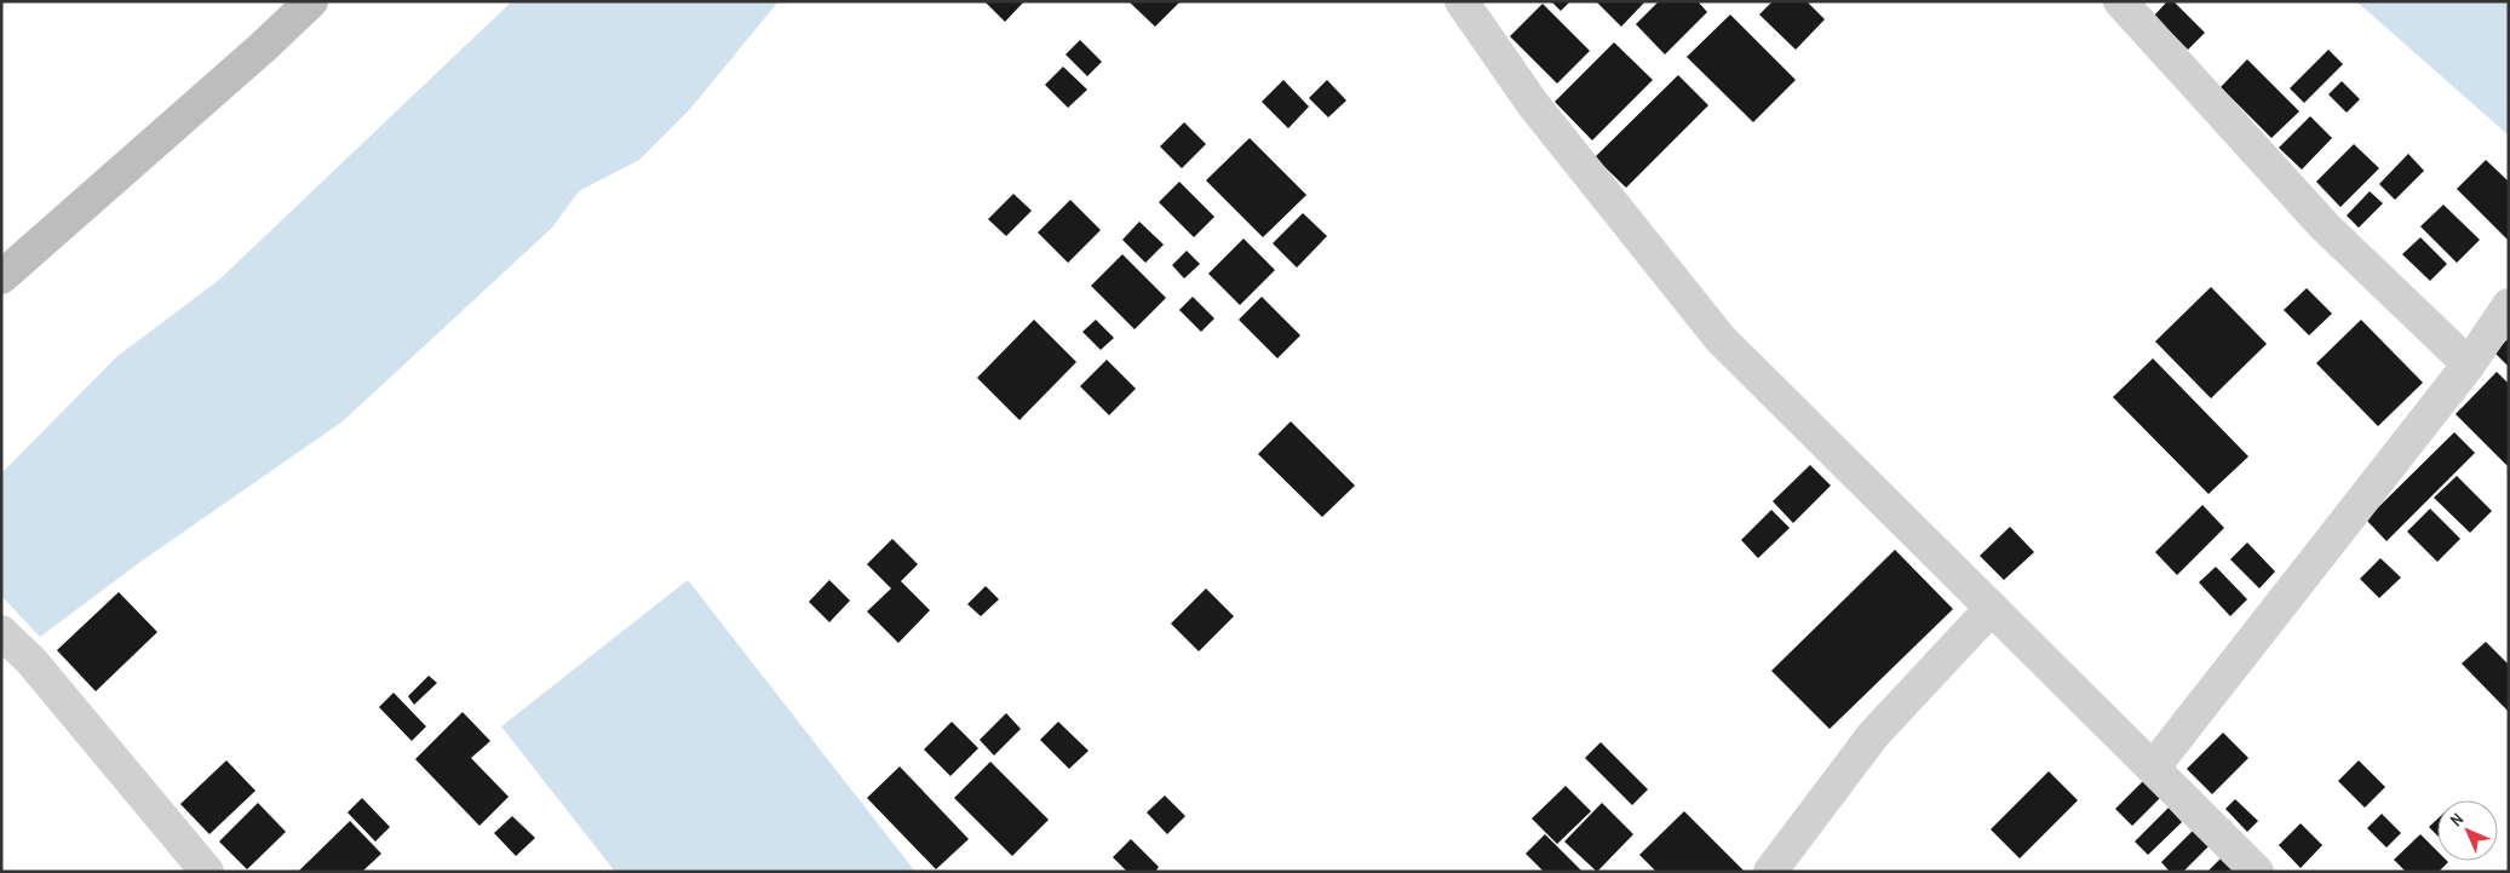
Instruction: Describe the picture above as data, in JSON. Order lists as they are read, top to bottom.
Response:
{
  "north": "top left"
}
